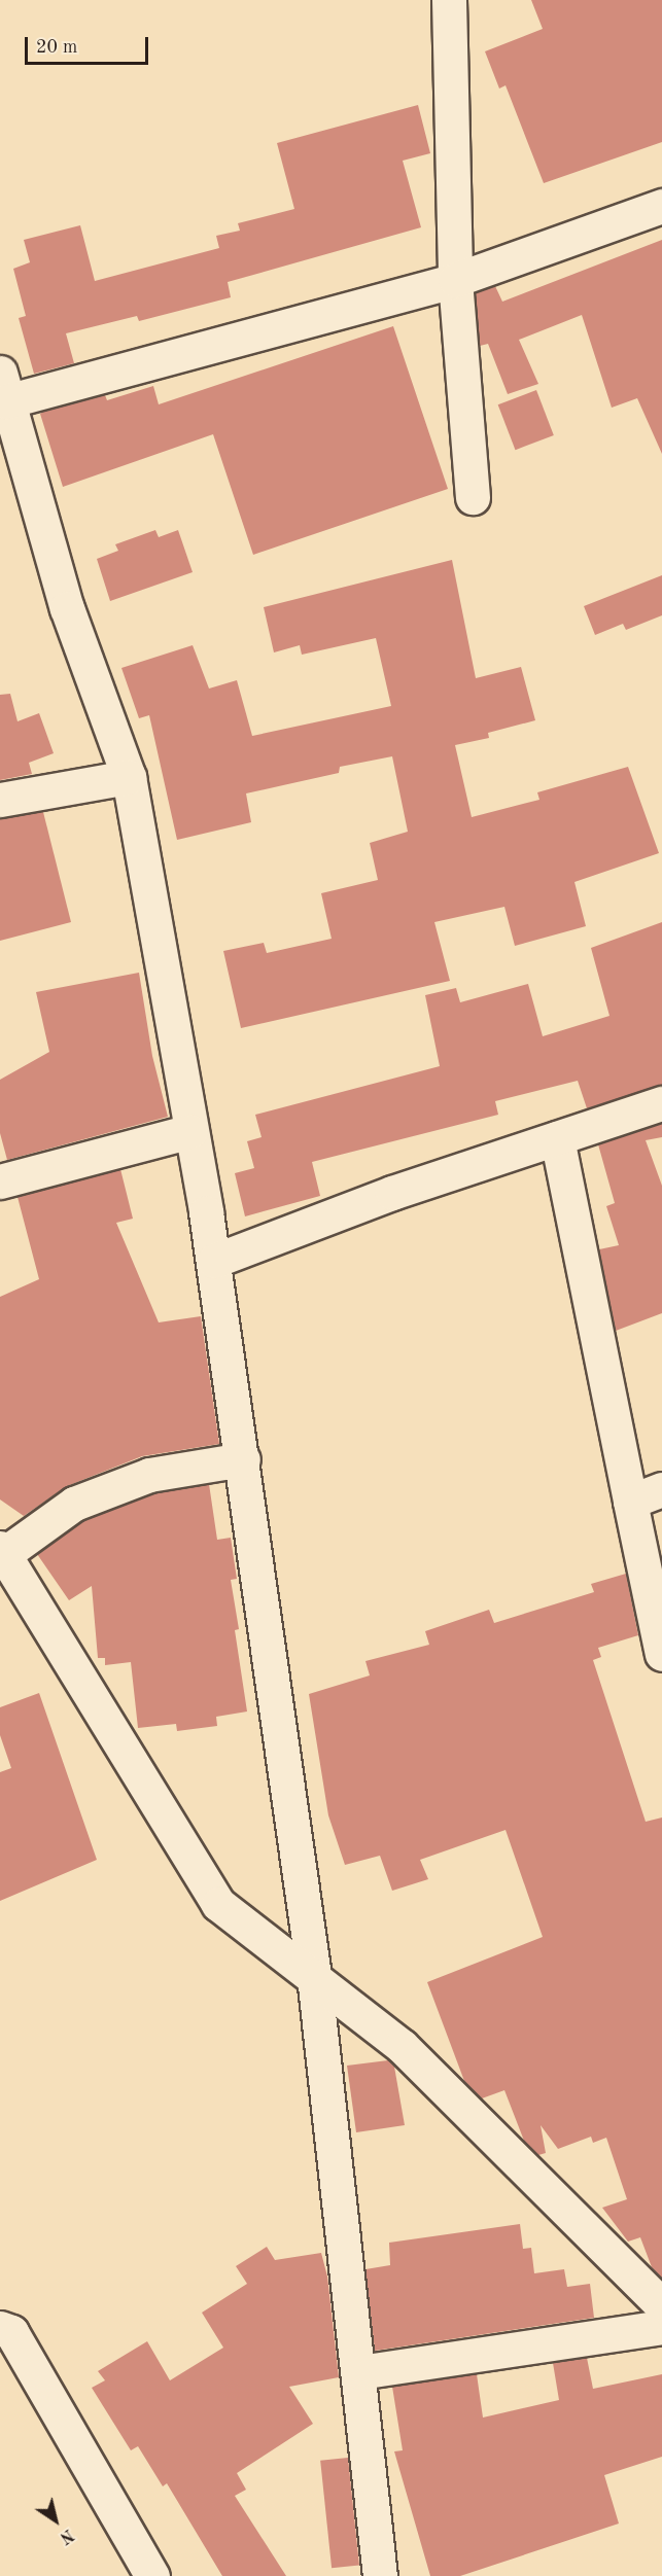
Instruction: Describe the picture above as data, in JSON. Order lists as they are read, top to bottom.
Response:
{
  "scale_bar": "20 m",
  "north": "bottom right"
}
